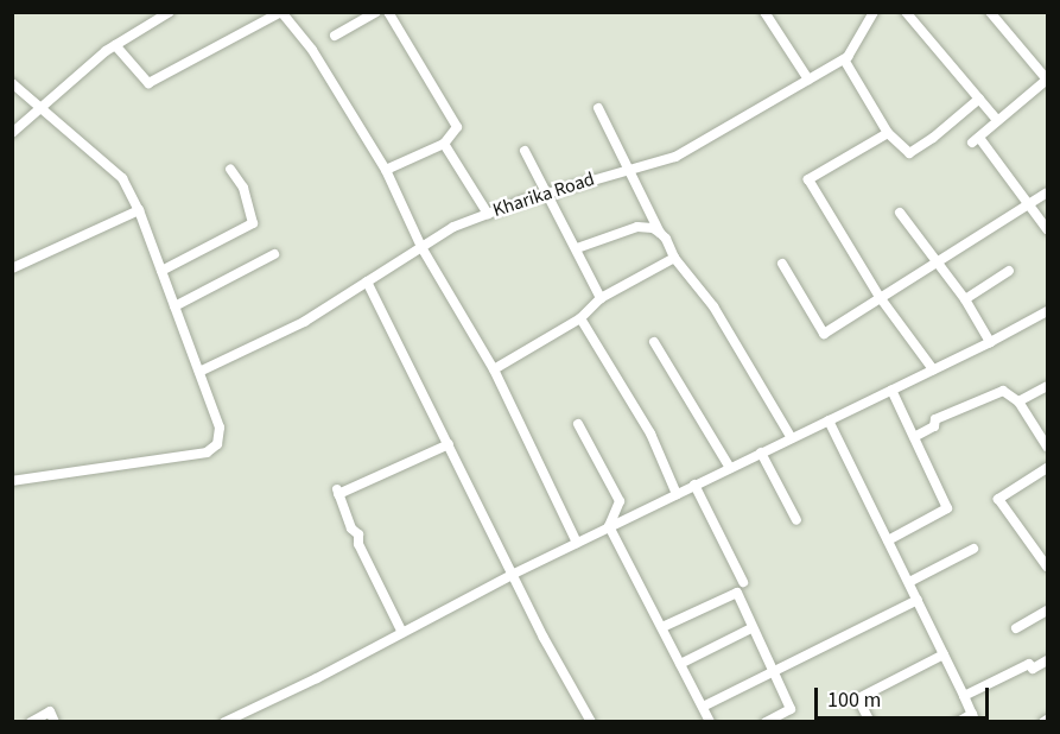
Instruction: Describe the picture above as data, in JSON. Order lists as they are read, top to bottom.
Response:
{
  "streets": {
    "street": ["Kharika Road"]
  },
  "scale_bar": "100 m"
}
